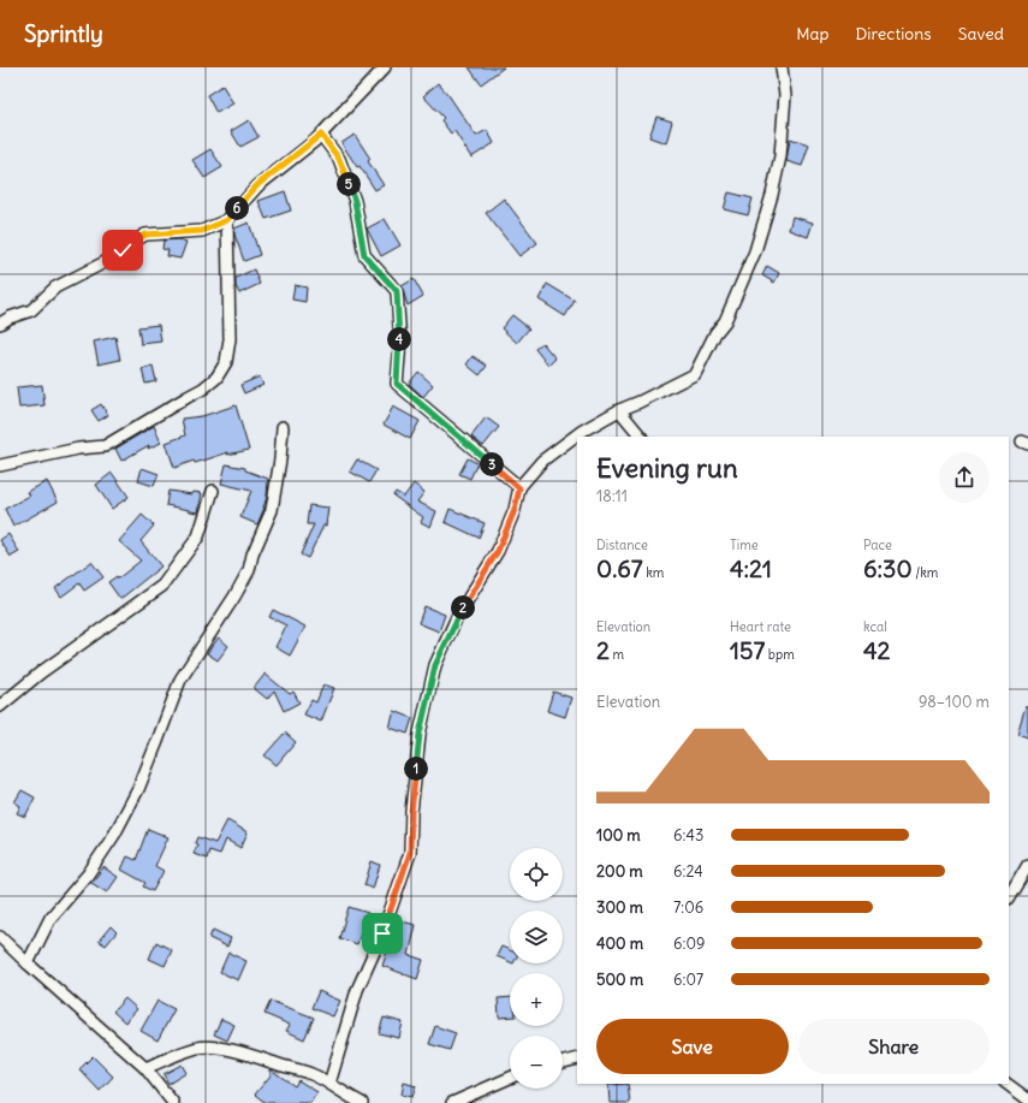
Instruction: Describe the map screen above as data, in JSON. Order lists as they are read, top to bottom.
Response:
{
  "page": {
    "header": "Sprintly",
    "nav": ["Map", "Directions", "Saved"],
    "pins": [
      "5",
      "6",
      "4",
      "3",
      "2",
      "1"
    ],
    "heading": ["Evening run", "18:11"],
    "stats": [
      ["Distance", "0.67 km"],
      ["Time", "4:21"],
      ["Pace", "6:30 /km"],
      ["Elevation", "2 m"],
      ["Heart rate", "157 bpm"],
      ["kcal", "42"]
    ],
    "chart": ["Elevation", "98–100 m"],
    "list": [
      {
        "name": "100 m",
        "note": "6:43"
      },
      {
        "name": "200 m",
        "note": "6:24"
      },
      {
        "name": "300 m",
        "note": "7:06"
      },
      {
        "name": "400 m",
        "note": "6:09"
      },
      {
        "name": "500 m",
        "note": "6:07"
      }
    ],
    "map_buttons": ["+", "−"],
    "buttons": ["Save", "Share"]
  }
}
